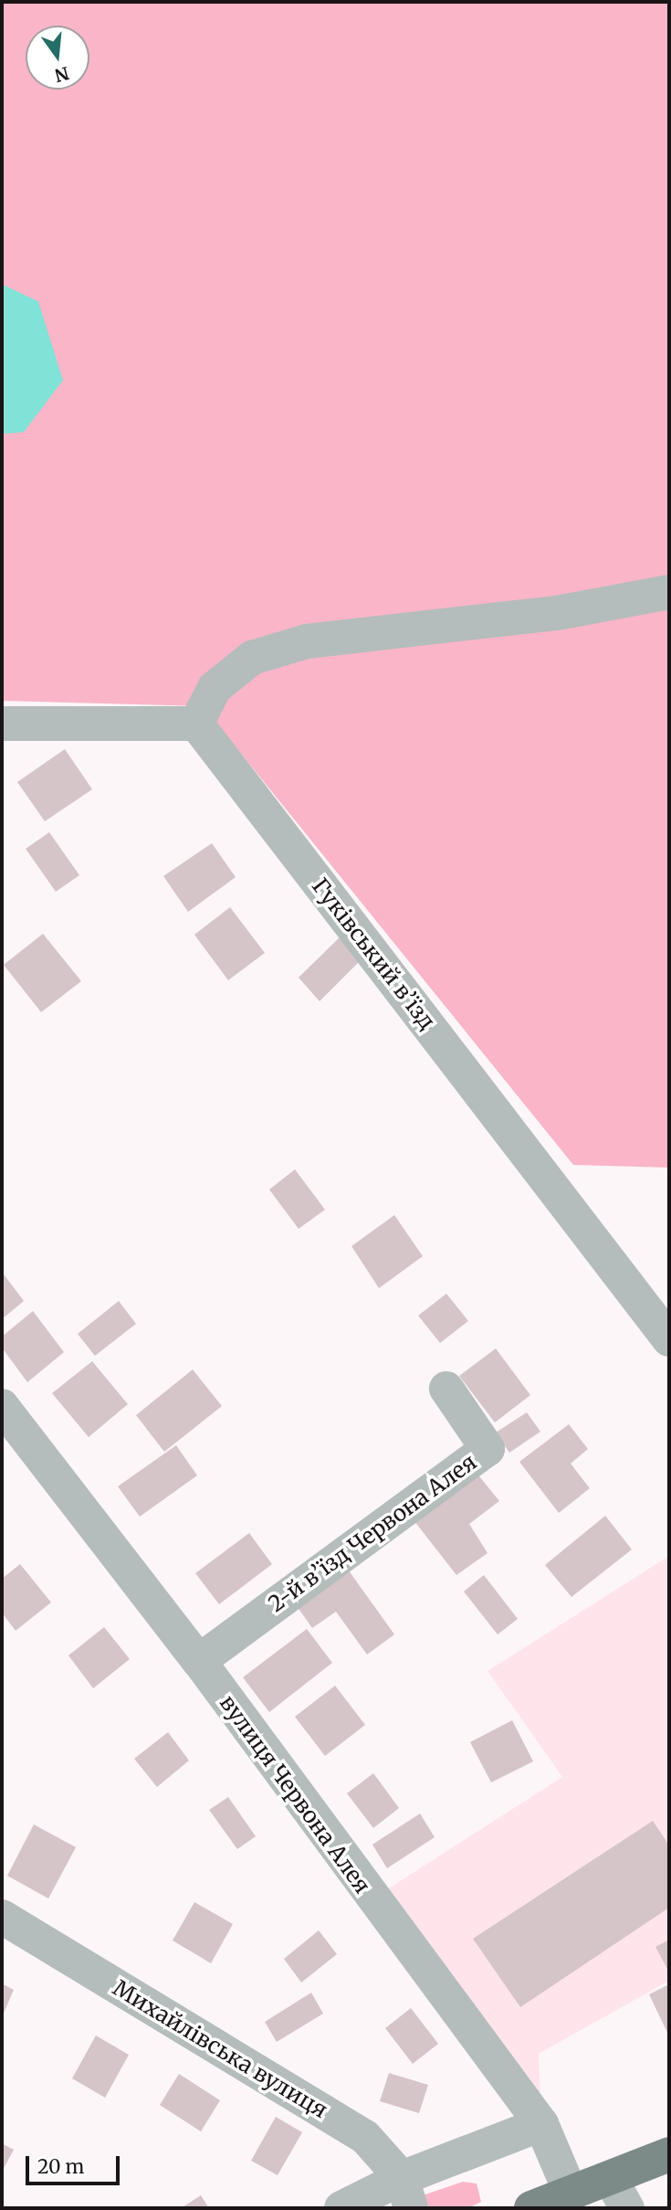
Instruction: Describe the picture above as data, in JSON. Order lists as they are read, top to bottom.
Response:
{
  "streets": {
    "street": [
      "Гуківський в’їзд",
      "2-й в’їзд Червона Алея",
      "вулиця Червона Алея",
      "Михайлівська вулиця"
    ]
  },
  "crossings": [
    ["2-й в’їзд Червона Алея", "вулиця Червона Алея"]
  ],
  "scale_bar": "20 m",
  "north": "bottom"
}
